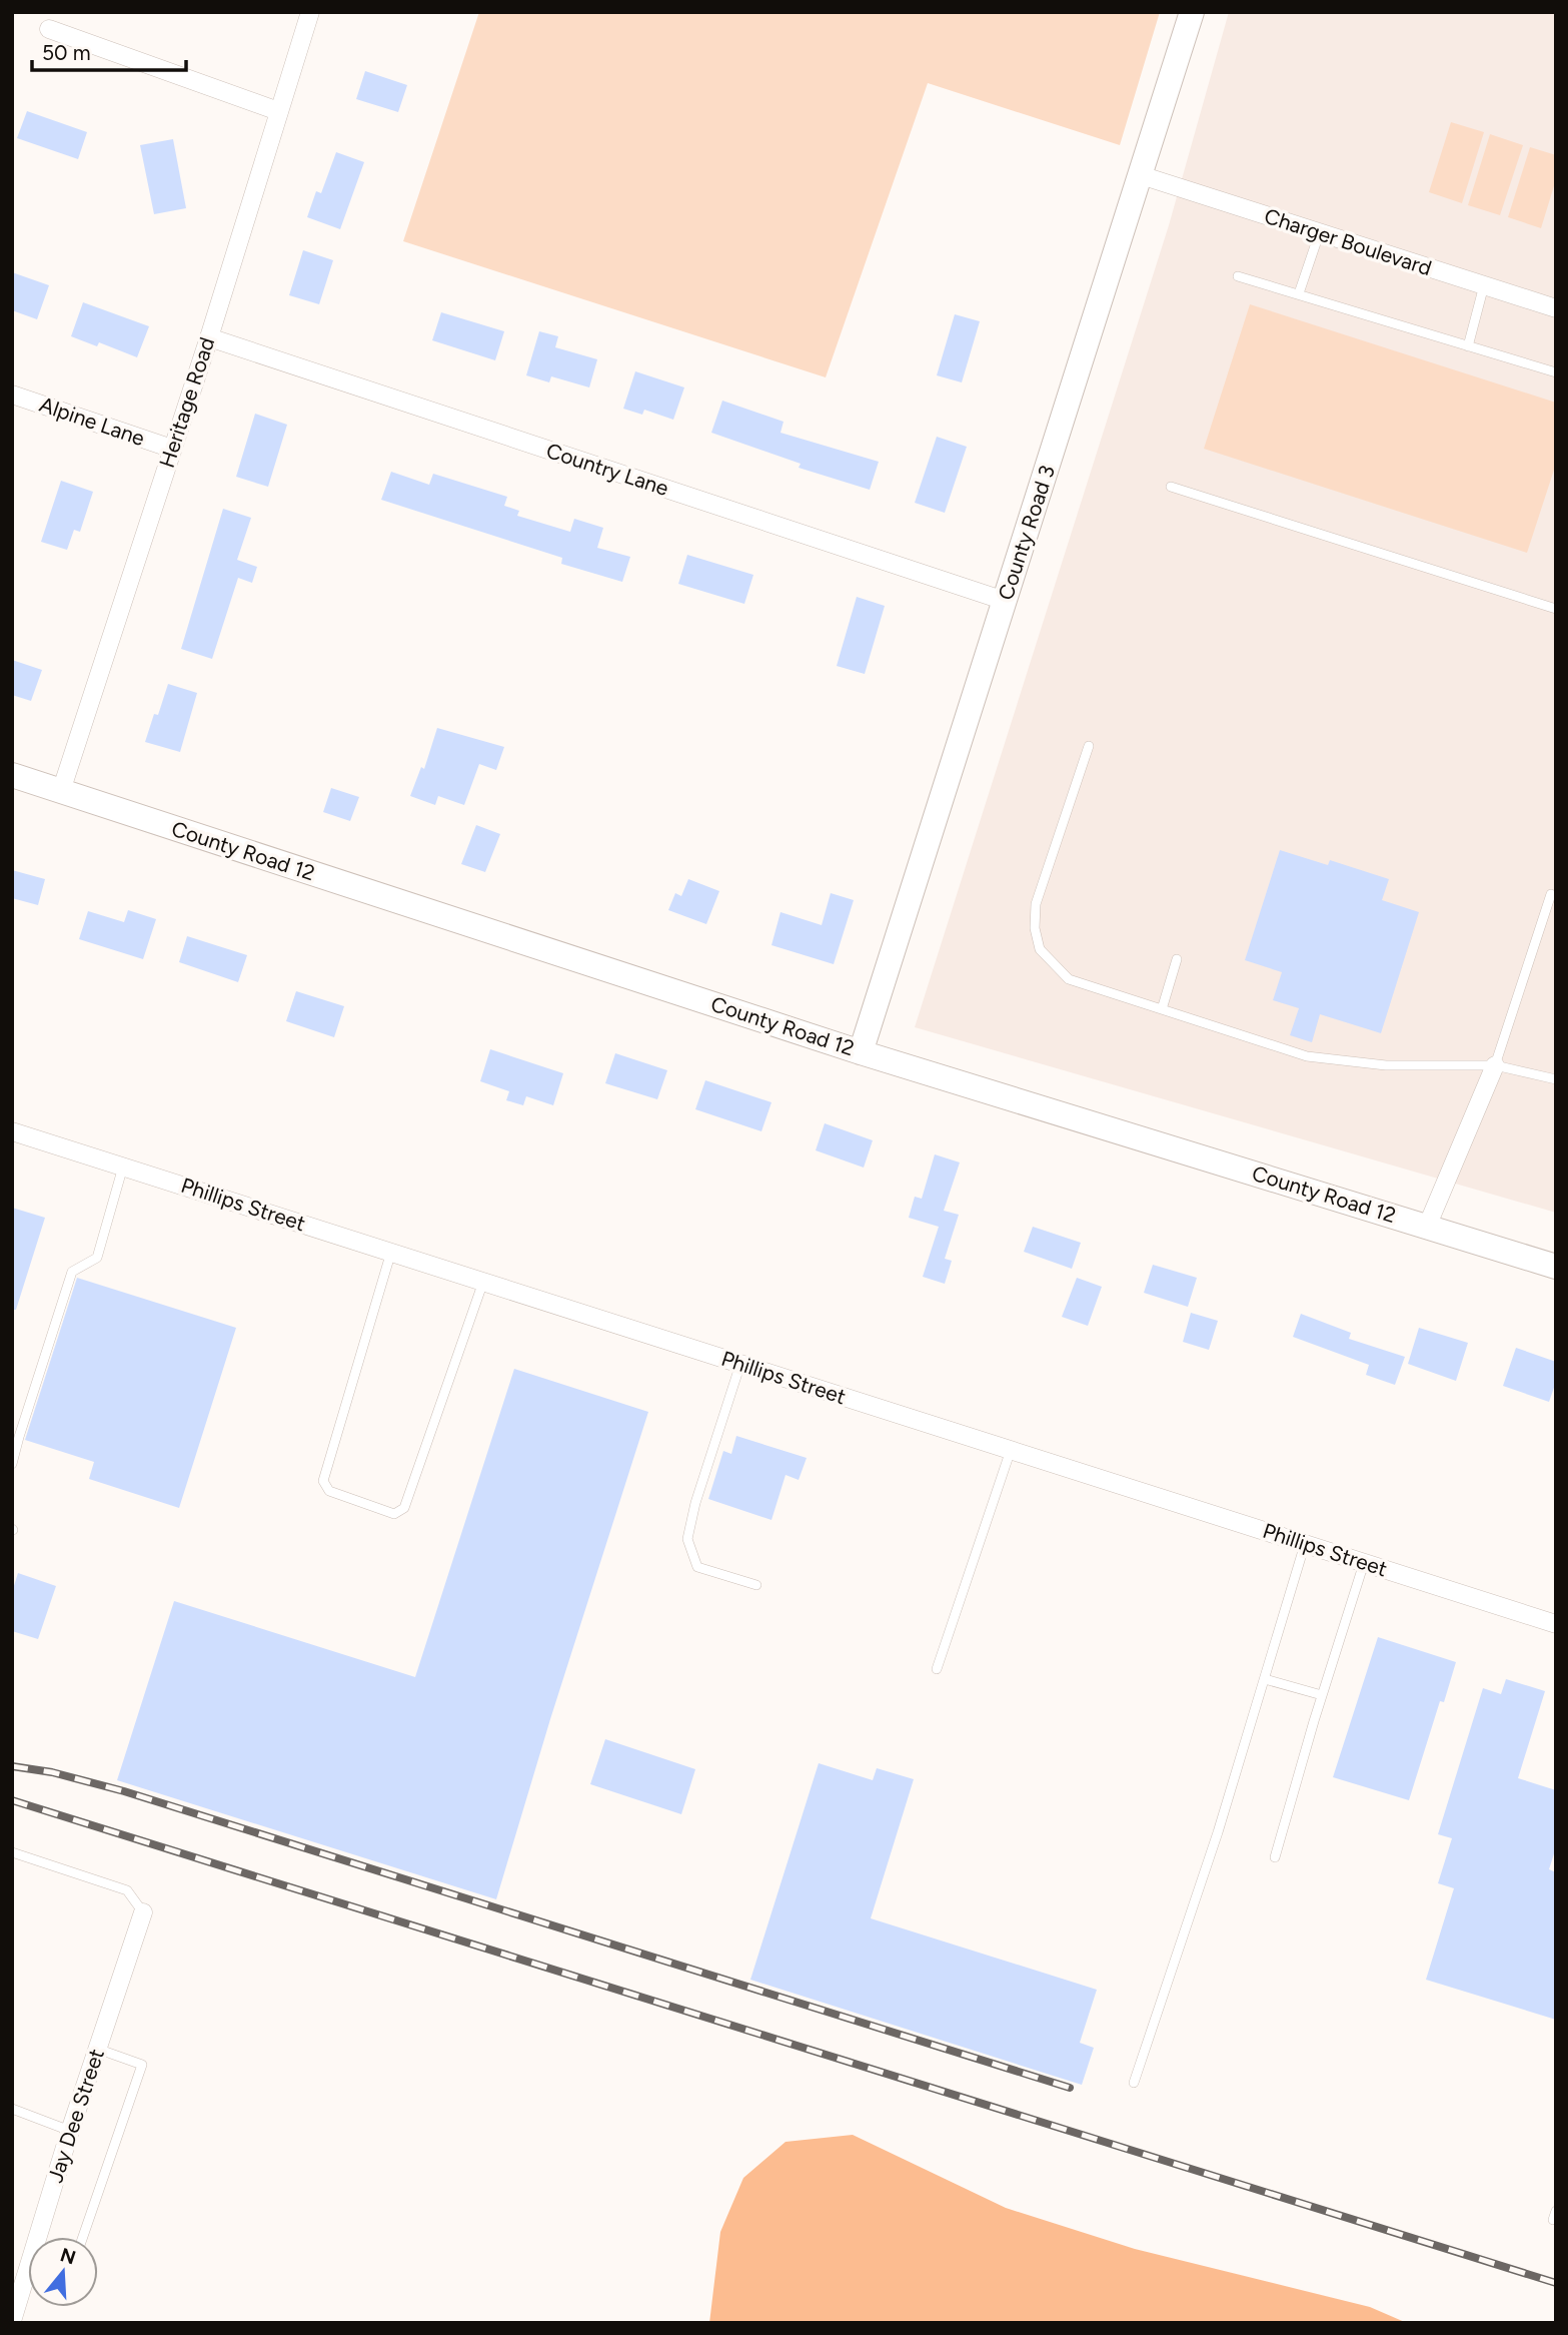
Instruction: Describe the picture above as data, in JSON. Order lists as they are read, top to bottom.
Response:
{
  "streets": {
    "main road": ["County Road 3", "County Road 12"],
    "street": [
      "Charger Boulevard",
      "Heritage Road",
      "Alpine Lane",
      "Country Lane",
      "Phillips Street",
      "Jay Dee Street"
    ]
  },
  "crossings": [
    ["Charger Boulevard", "County Road 3"],
    ["Heritage Road", "Alpine Lane"],
    ["Heritage Road", "Country Lane"],
    ["Heritage Road", "County Road 12"],
    ["Country Lane", "County Road 3"],
    ["County Road 3", "County Road 12"]
  ],
  "scale_bar": "50 m",
  "north": "top"
}
